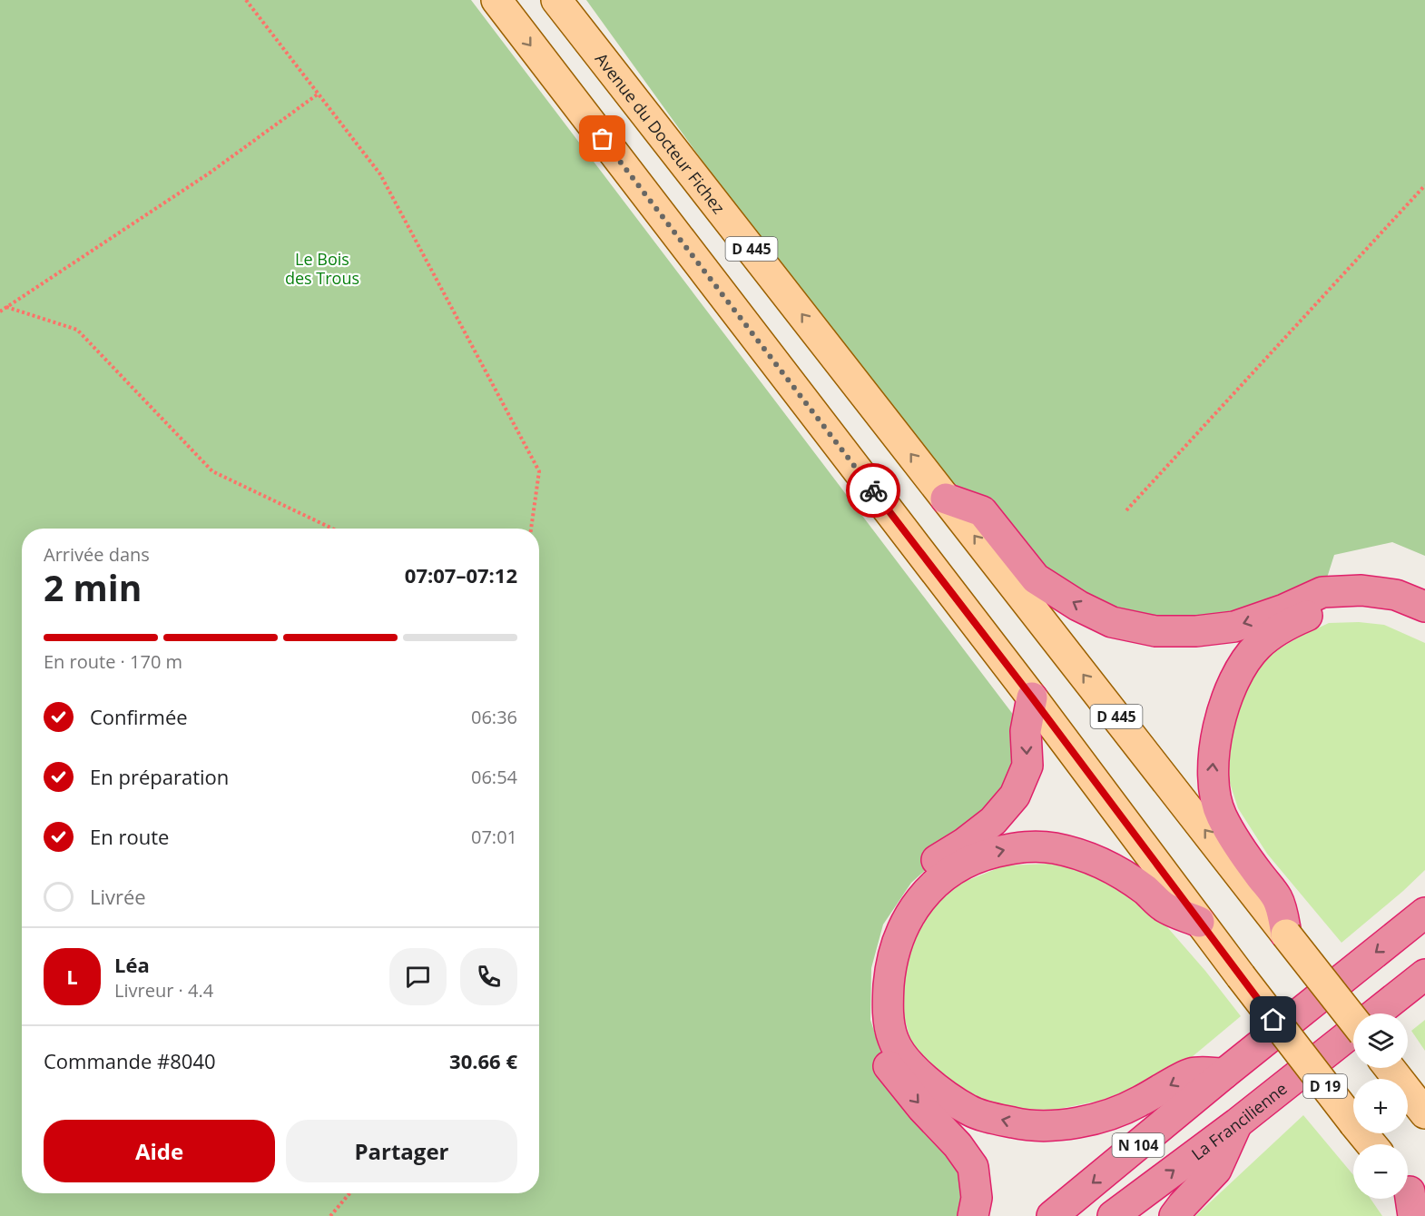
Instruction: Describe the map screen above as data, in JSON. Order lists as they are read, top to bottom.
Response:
{
  "streets": {
    "highway": ["La Francilienne", "N 104"],
    "main road": ["Avenue du Docteur Fichez", "D 445", "D 19"]
  },
  "crossings": [
    ["Avenue du Docteur Fichez", "D 445"],
    ["D 445", "D 19"]
  ],
  "parks": ["Le Bois des Trous"],
  "page": {
    "heading": ["2 min", "Arrivée dans", "07:07–07:12"],
    "panel": [
      "Léa",
      "Livreur · 4.4",
      "Commande #8040",
      "30.66 €"
    ],
    "bar": "En route · 170 m",
    "list": [
      ["Confirmée", "06:36"],
      ["En préparation", "06:54"],
      ["En route", "07:01"],
      "Livrée"
    ],
    "round": "L",
    "map_buttons": ["+", "−"],
    "buttons": ["Aide", "Partager"]
  }
}
